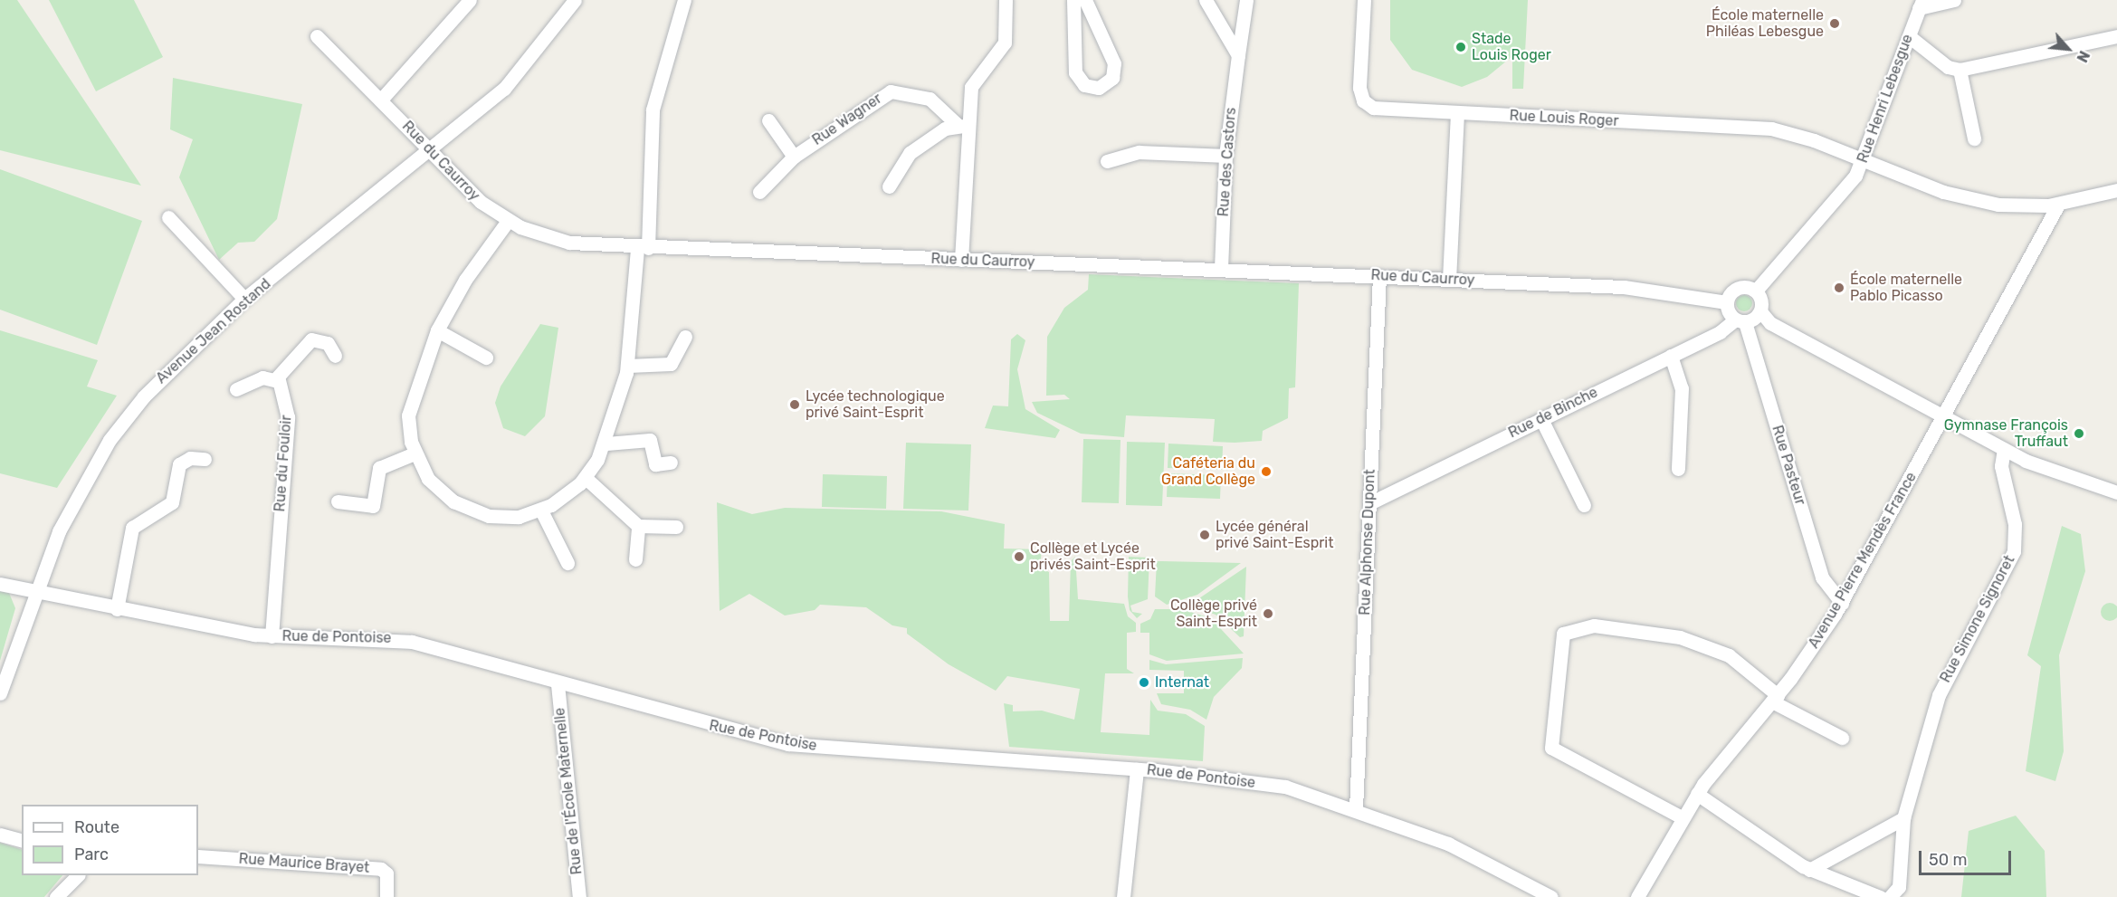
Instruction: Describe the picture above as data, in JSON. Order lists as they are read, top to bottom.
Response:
{
  "streets": {
    "street": [
      "Rue Henri Lebesgue",
      "Rue Louis Roger",
      "Rue Wagner",
      "Rue du Caurroy",
      "Rue des Castors",
      "Avenue Jean Rostand",
      "Rue de Binche",
      "Rue du Fouloir",
      "Rue Pasteur",
      "Rue Alphonse Dupont",
      "Avenue Pierre Mendès France",
      "Rue Simone Signoret",
      "Rue de Pontoise",
      "Rue de l'École Maternelle",
      "Rue Maurice Brayet"
    ]
  },
  "crossings": [
    ["Rue Henri Lebesgue", "Rue Louis Roger"],
    ["Rue Henri Lebesgue", "Rue du Caurroy"],
    ["Rue Henri Lebesgue", "Rue de Binche"],
    ["Rue Henri Lebesgue", "Rue Pasteur"],
    ["Rue Louis Roger", "Avenue Pierre Mendès France"],
    ["Rue du Caurroy", "Rue des Castors"],
    ["Rue du Caurroy", "Avenue Jean Rostand"],
    ["Rue du Caurroy", "Rue de Binche"],
    ["Rue du Caurroy", "Rue Pasteur"],
    ["Rue du Caurroy", "Rue Alphonse Dupont"],
    ["Avenue Jean Rostand", "Rue de Pontoise"],
    ["Rue de Binche", "Rue Pasteur"],
    ["Rue de Binche", "Rue Alphonse Dupont"],
    ["Rue du Fouloir", "Rue de Pontoise"],
    ["Rue Pasteur", "Avenue Pierre Mendès France"],
    ["Rue Alphonse Dupont", "Rue de Pontoise"],
    ["Rue de Pontoise", "Rue de l'École Maternelle"]
  ],
  "places": [
    "École maternelle Philéas Lebesgue",
    "Stade Louis Roger",
    "École maternelle Pablo Picasso",
    "Lycée technologique privé Saint-Esprit",
    "Gymnase François Truffaut",
    "Caféteria du Grand Collège",
    "Lycée général privé Saint-Esprit",
    "Collège et Lycée privés Saint-Esprit",
    "Collège privé Saint-Esprit",
    "Internat"
  ],
  "legend": ["Route", "Parc"],
  "scale_bar": "50 m",
  "north": "bottom right"
}
